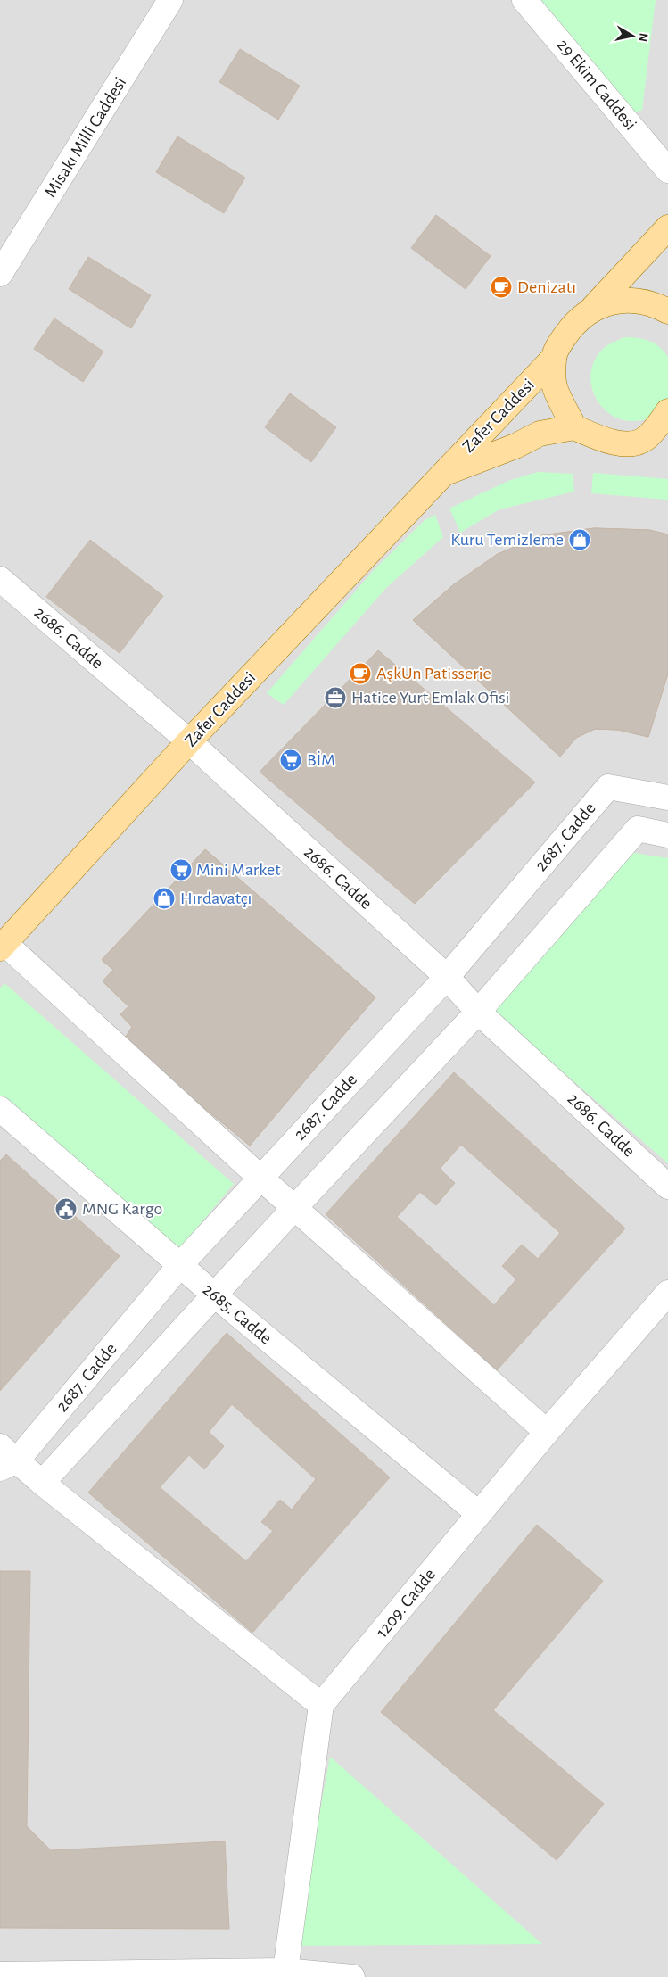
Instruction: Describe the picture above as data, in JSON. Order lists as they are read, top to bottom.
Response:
{
  "streets": {
    "main road": ["Zafer Caddesi"],
    "street": [
      "29 Ekim Caddesi",
      "Misakı Milli Caddesi",
      "2686. Cadde",
      "2687. Cadde",
      "2685. Cadde",
      "1209. Cadde"
    ]
  },
  "crossings": [
    ["Zafer Caddesi", "2686. Cadde"],
    ["2686. Cadde", "2687. Cadde"],
    ["2687. Cadde", "2685. Cadde"],
    ["2685. Cadde", "1209. Cadde"]
  ],
  "places": {
    "cafe": ["Denizatı", "AşkUn Patisserie"],
    "shop": ["Kuru Temizleme", "Hırdavatçı"],
    "office": ["Hatice Yurt Emlak Ofisi"],
    "supermarket": ["BİM", "Mini Market"],
    "public building": ["MNG Kargo"]
  },
  "north": "right"
}
